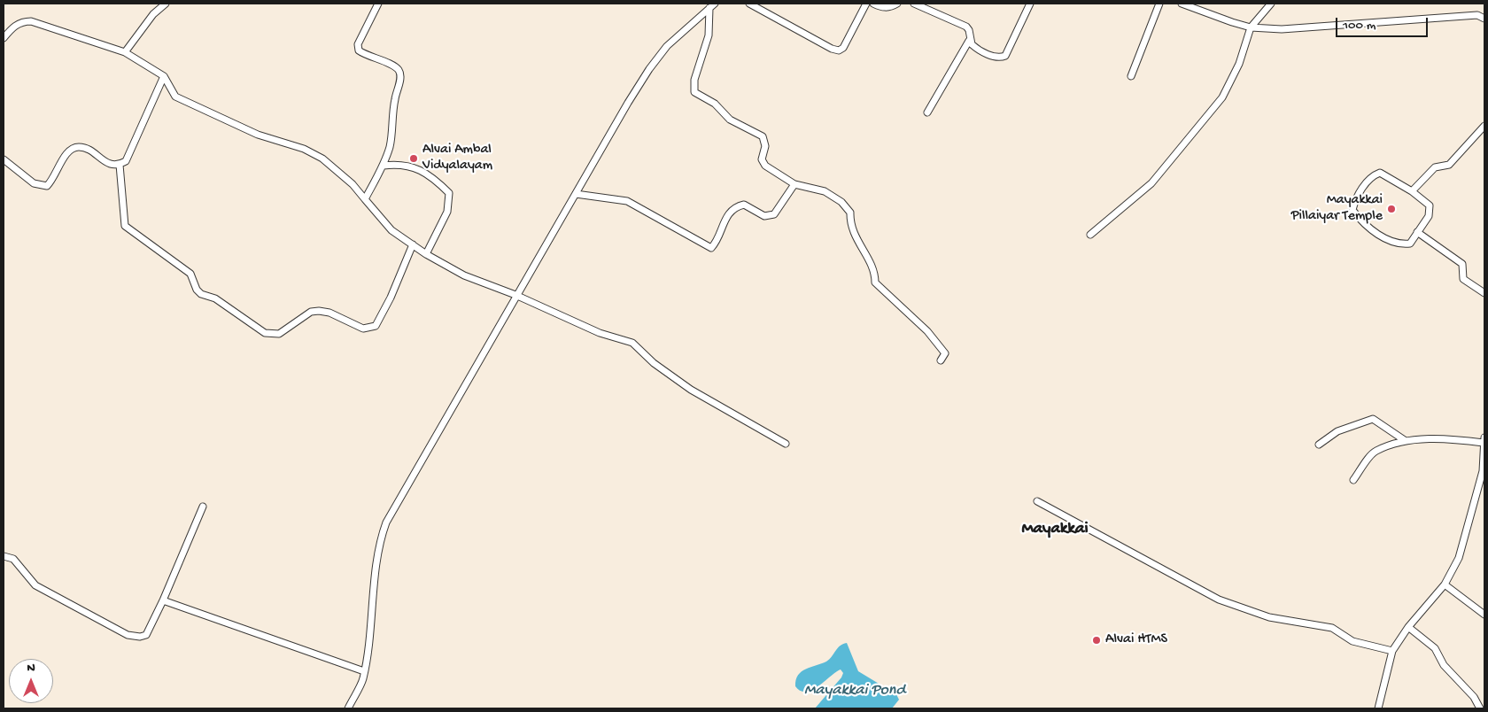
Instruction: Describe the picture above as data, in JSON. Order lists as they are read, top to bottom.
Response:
{
  "districts": ["Mayakkai"],
  "water": ["Mayakkai Pond"],
  "places": ["Alvai Ambal Vidyalayam", "Mayakkai Pillaiyar Temple", "Alvai HTMS"],
  "scale_bar": "100 m",
  "north": "top"
}
